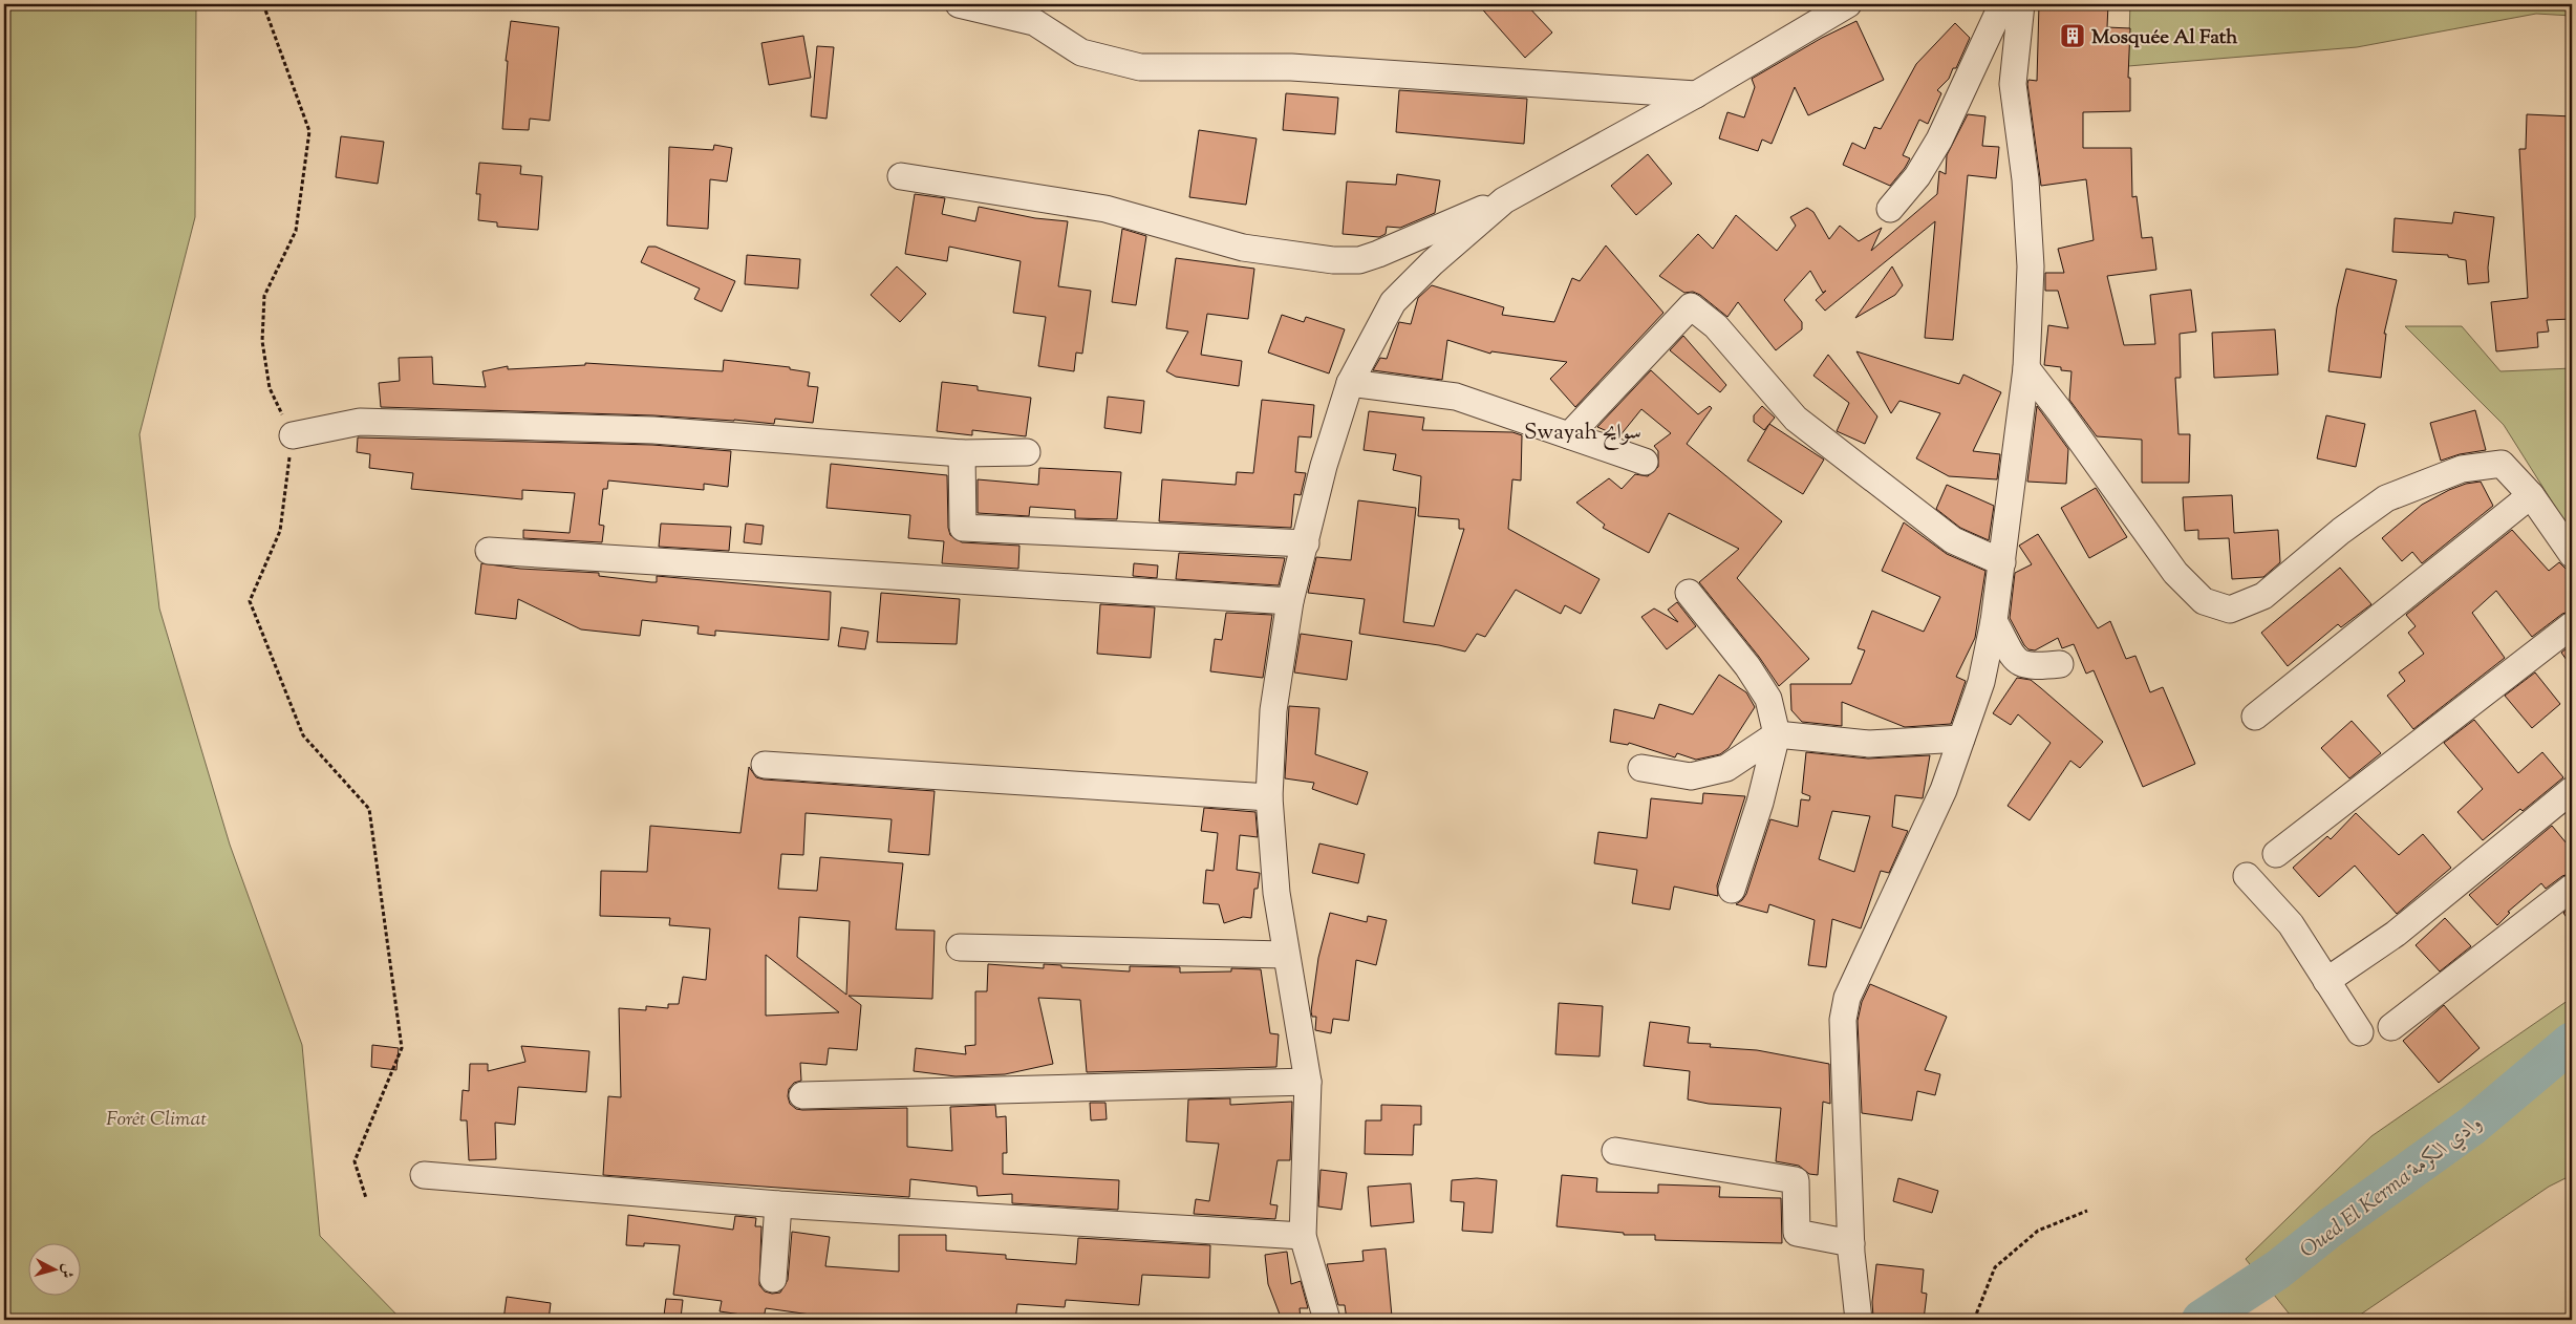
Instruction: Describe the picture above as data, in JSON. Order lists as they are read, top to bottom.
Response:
{
  "districts": ["Swayah سوايح"],
  "water": ["Oued El Kerma وادي الكرمة"],
  "parks": ["Forêt Climat"],
  "places": {
    "building": ["Mosquée Al Fath"]
  },
  "north": "right"
}
